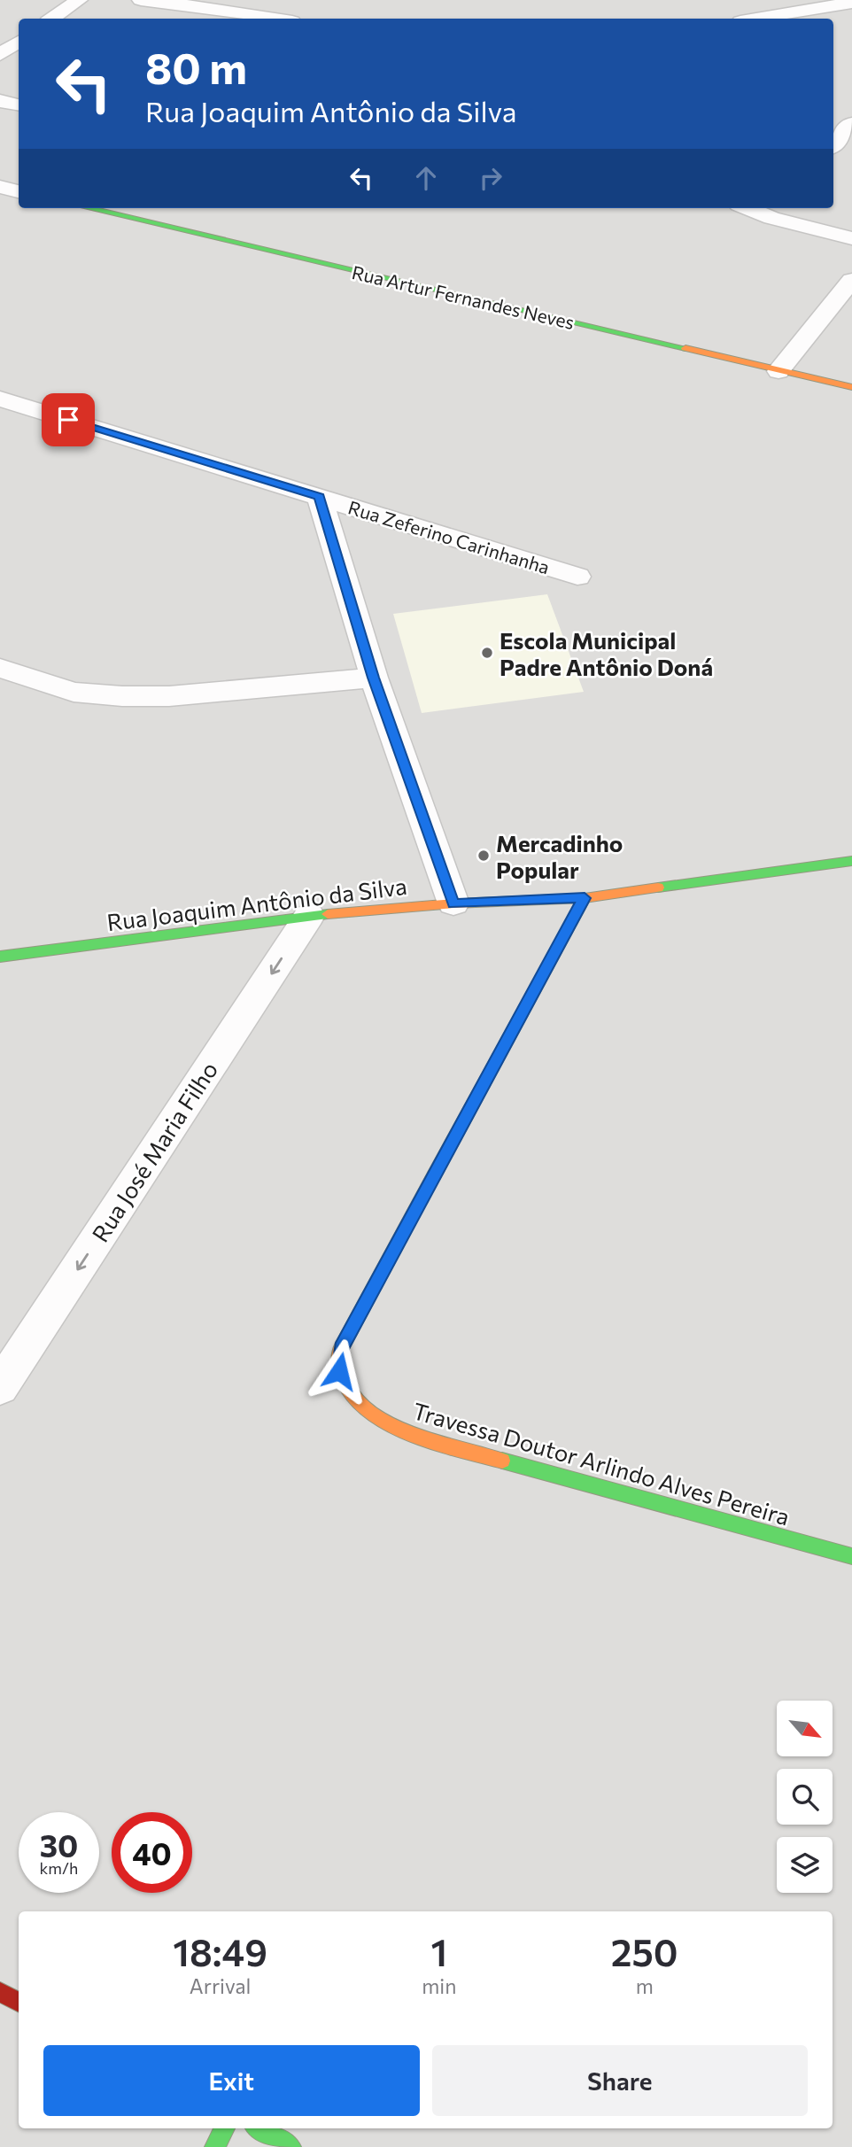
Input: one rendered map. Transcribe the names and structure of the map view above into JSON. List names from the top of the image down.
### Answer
{
  "streets": {
    "street": [
      "Rua Artur Fernandes Neves",
      "Rua Zeferino Carinhanha",
      "Rua Joaquim Antônio da Silva",
      "Rua José Maria Filho",
      "Travessa Doutor Arlindo Alves Pereira"
    ]
  },
  "crossings": [
    ["Rua Joaquim Antônio da Silva", "Rua José Maria Filho"],
    ["Rua Joaquim Antônio da Silva", "Travessa Doutor Arlindo Alves Pereira"]
  ],
  "one_way": ["Rua José Maria Filho"],
  "places": ["Escola Municipal Padre Antônio Doná", "Mercadinho Popular"],
  "north": "bottom right",
  "page": {
    "turn": ["80 m", "Rua Joaquim Antônio da Silva"],
    "speed": "30 km/h",
    "limit": "40",
    "eta": [
      "18:49",
      "Arrival",
      "1",
      "min",
      "250",
      "m"
    ],
    "buttons": ["Exit", "Share"]
  }
}
